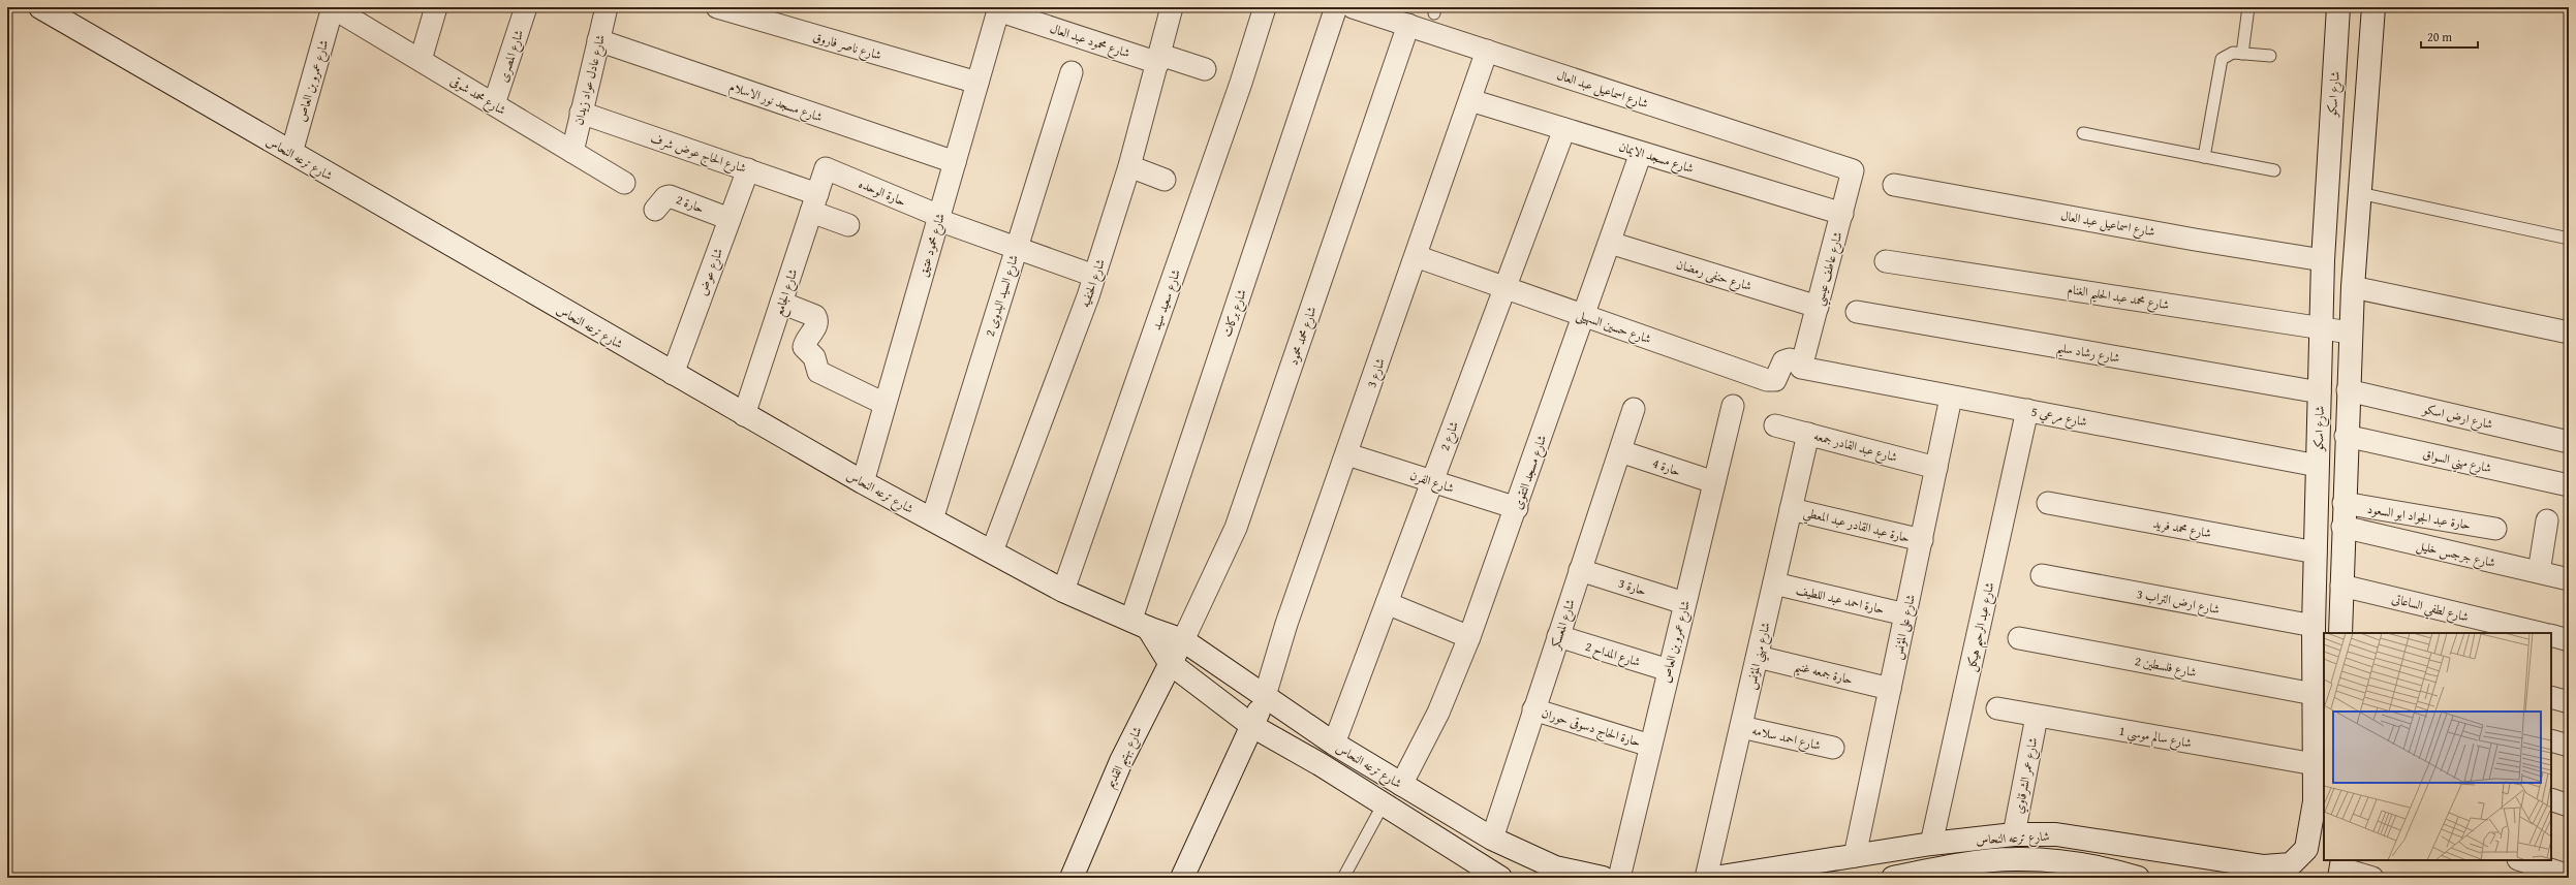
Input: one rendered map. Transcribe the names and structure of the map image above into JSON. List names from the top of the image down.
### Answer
{
  "streets": {
    "main road": ["شارع اسكو", "شارع ترعه النحاس", "شارع بهتيم القديم"],
    "street": [
      "شارع محمود عبد العال",
      "شارع ناصر فاروق",
      "شارع المصرى",
      "شارع عادل عواد زيدان",
      "شارع عمرو بن العاص",
      "شارع اسماعيل عبد العال",
      "شارع محمد شوقى",
      "شارع مسجد نور الاسلام",
      "شارع الحاج عوض شرف",
      "شارع مسجد الايمان",
      "حارة الوحده",
      "حارة 2",
      "شارع محمود عتيق",
      "شارع عاطف عيسي",
      "شارع عوض",
      "شارع حنفى رمضان",
      "شارع الحنفيه",
      "شارع الجامع",
      "شارع السيد البدوى 2",
      "شارع محمد عبد الحليم الغنام",
      "شارع سعيد سيد",
      "شارع بركات",
      "شارع حسين السهيلى",
      "شارع محمد محمود",
      "شارع رشاد سليم",
      "شارع 3",
      "شارع مرعي 5",
      "شارع ارض اسكو",
      "شارع 2",
      "شارع عبد القادر جمعه",
      "شارع مهني السواق",
      "حارة 4",
      "شارع مسجد التقوى",
      "شارع الفرن",
      "حارة عبد الجواد ابو السعود",
      "حارة عبد القادر عبد المعطي",
      "شارع محمد فريد",
      "شارع جرجس خليل",
      "حارة 3",
      "حارة احمد عبد اللطيف",
      "شارع ارض التراب 3",
      "شارع لطفي الساعاتى",
      "شارع المعسكر",
      "شارع على المؤنس",
      "شارع عبد الرحيم هيكل",
      "شارع المداح 2",
      "شارع مهني المؤنس",
      "شارع فلسطين 2",
      "حارة جمعه غنيم",
      "حارة الحاج دسوقى حوران",
      "شارع سالم موسي 1",
      "شارع احمد سلامه",
      "شارع عمر الشرقاوي"
    ]
  },
  "crossings": [
    ["شارع محمود عبد العال", "شارع محمود عتيق"],
    ["شارع محمود عبد العال", "شارع الحنفيه"],
    ["شارع ناصر فاروق", "شارع محمود عتيق"],
    ["شارع المصرى", "شارع محمد شوقى"],
    ["شارع عادل عواد زيدان", "شارع محمد شوقى"],
    ["شارع عادل عواد زيدان", "شارع مسجد نور الاسلام"],
    ["شارع عادل عواد زيدان", "شارع الحاج عوض شرف"],
    ["شارع عمرو بن العاص", "شارع محمد شوقى"],
    ["شارع عمرو بن العاص", "شارع ترعه النحاس"],
    ["شارع عمرو بن العاص", "حارة 4"],
    ["شارع عمرو بن العاص", "حارة 3"],
    ["شارع عمرو بن العاص", "شارع المداح 2"],
    ["شارع عمرو بن العاص", "حارة الحاج دسوقى حوران"],
    ["شارع اسماعيل عبد العال", "شارع اسكو"],
    ["شارع اسماعيل عبد العال", "شارع عاطف عيسي"],
    ["شارع اسماعيل عبد العال", "شارع محمد محمود"],
    ["شارع اسماعيل عبد العال", "شارع 3"],
    ["شارع اسكو", "شارع ترعه النحاس"],
    ["شارع اسكو", "شارع محمد عبد الحليم الغنام"],
    ["شارع اسكو", "شارع رشاد سليم"],
    ["شارع اسكو", "شارع مرعي 5"],
    ["شارع اسكو", "شارع محمد فريد"],
    ["شارع اسكو", "شارع ارض التراب 3"],
    ["شارع اسكو", "شارع فلسطين 2"],
    ["شارع اسكو", "شارع سالم موسي 1"],
    ["شارع مسجد نور الاسلام", "شارع محمود عتيق"],
    ["شارع الحاج عوض شرف", "شارع عوض"],
    ["شارع الحاج عوض شرف", "شارع الجامع"],
    ["شارع مسجد الايمان", "شارع عاطف عيسي"],
    ["شارع مسجد الايمان", "شارع 3"],
    ["شارع مسجد الايمان", "شارع 2"],
    ["شارع مسجد الايمان", "شارع مسجد التقوى"],
    ["شارع ترعه النحاس", "شارع محمود عتيق"],
    ["شارع ترعه النحاس", "شارع عوض"],
    ["شارع ترعه النحاس", "شارع الحنفيه"],
    ["شارع ترعه النحاس", "شارع الجامع"],
    ["شارع ترعه النحاس", "شارع السيد البدوى 2"],
    ["شارع ترعه النحاس", "شارع سعيد سيد"],
    ["شارع ترعه النحاس", "شارع بركات"],
    ["شارع ترعه النحاس", "شارع محمد محمود"],
    ["شارع ترعه النحاس", "شارع 3"],
    ["شارع ترعه النحاس", "شارع 2"],
    ["شارع ترعه النحاس", "شارع مسجد التقوى"],
    ["شارع ترعه النحاس", "شارع المعسكر"],
    ["شارع ترعه النحاس", "شارع على المؤنس"],
    ["شارع ترعه النحاس", "شارع عبد الرحيم هيكل"],
    ["شارع ترعه النحاس", "شارع بهتيم القديم"],
    ["شارع ترعه النحاس", "شارع عمر الشرقاوي"],
    ["حارة الوحده", "شارع محمود عتيق"],
    ["حارة الوحده", "شارع الحنفيه"],
    ["حارة الوحده", "شارع الجامع"],
    ["حارة الوحده", "شارع السيد البدوى 2"],
    ["حارة 2", "شارع عوض"],
    ["شارع عاطف عيسي", "شارع حنفى رمضان"],
    ["شارع عاطف عيسي", "شارع حسين السهيلى"],
    ["شارع عاطف عيسي", "شارع مرعي 5"],
    ["شارع حنفى رمضان", "شارع مسجد التقوى"],
    ["شارع حسين السهيلى", "شارع 3"],
    ["شارع حسين السهيلى", "شارع مرعي 5"],
    ["شارع حسين السهيلى", "شارع 2"],
    ["شارع حسين السهيلى", "شارع مسجد التقوى"],
    ["شارع محمد محمود", "شارع بهتيم القديم"],
    ["شارع 3", "شارع الفرن"],
    ["شارع مرعي 5", "شارع على المؤنس"],
    ["شارع مرعي 5", "شارع عبد الرحيم هيكل"],
    ["شارع 2", "شارع الفرن"],
    ["شارع عبد القادر جمعه", "شارع على المؤنس"],
    ["شارع عبد القادر جمعه", "شارع مهني المؤنس"],
    ["حارة 4", "شارع المعسكر"],
    ["شارع مسجد التقوى", "شارع الفرن"],
    ["حارة عبد القادر عبد المعطي", "شارع على المؤنس"],
    ["حارة عبد القادر عبد المعطي", "شارع مهني المؤنس"],
    ["حارة 3", "شارع المعسكر"],
    ["حارة احمد عبد اللطيف", "شارع على المؤنس"],
    ["حارة احمد عبد اللطيف", "شارع مهني المؤنس"],
    ["شارع المعسكر", "شارع المداح 2"],
    ["شارع المعسكر", "حارة الحاج دسوقى حوران"],
    ["شارع على المؤنس", "حارة جمعه غنيم"],
    ["شارع مهني المؤنس", "حارة جمعه غنيم"],
    ["شارع مهني المؤنس", "شارع احمد سلامه"],
    ["شارع سالم موسي 1", "شارع عمر الشرقاوي"]
  ],
  "scale_bar": "20 m"
}
